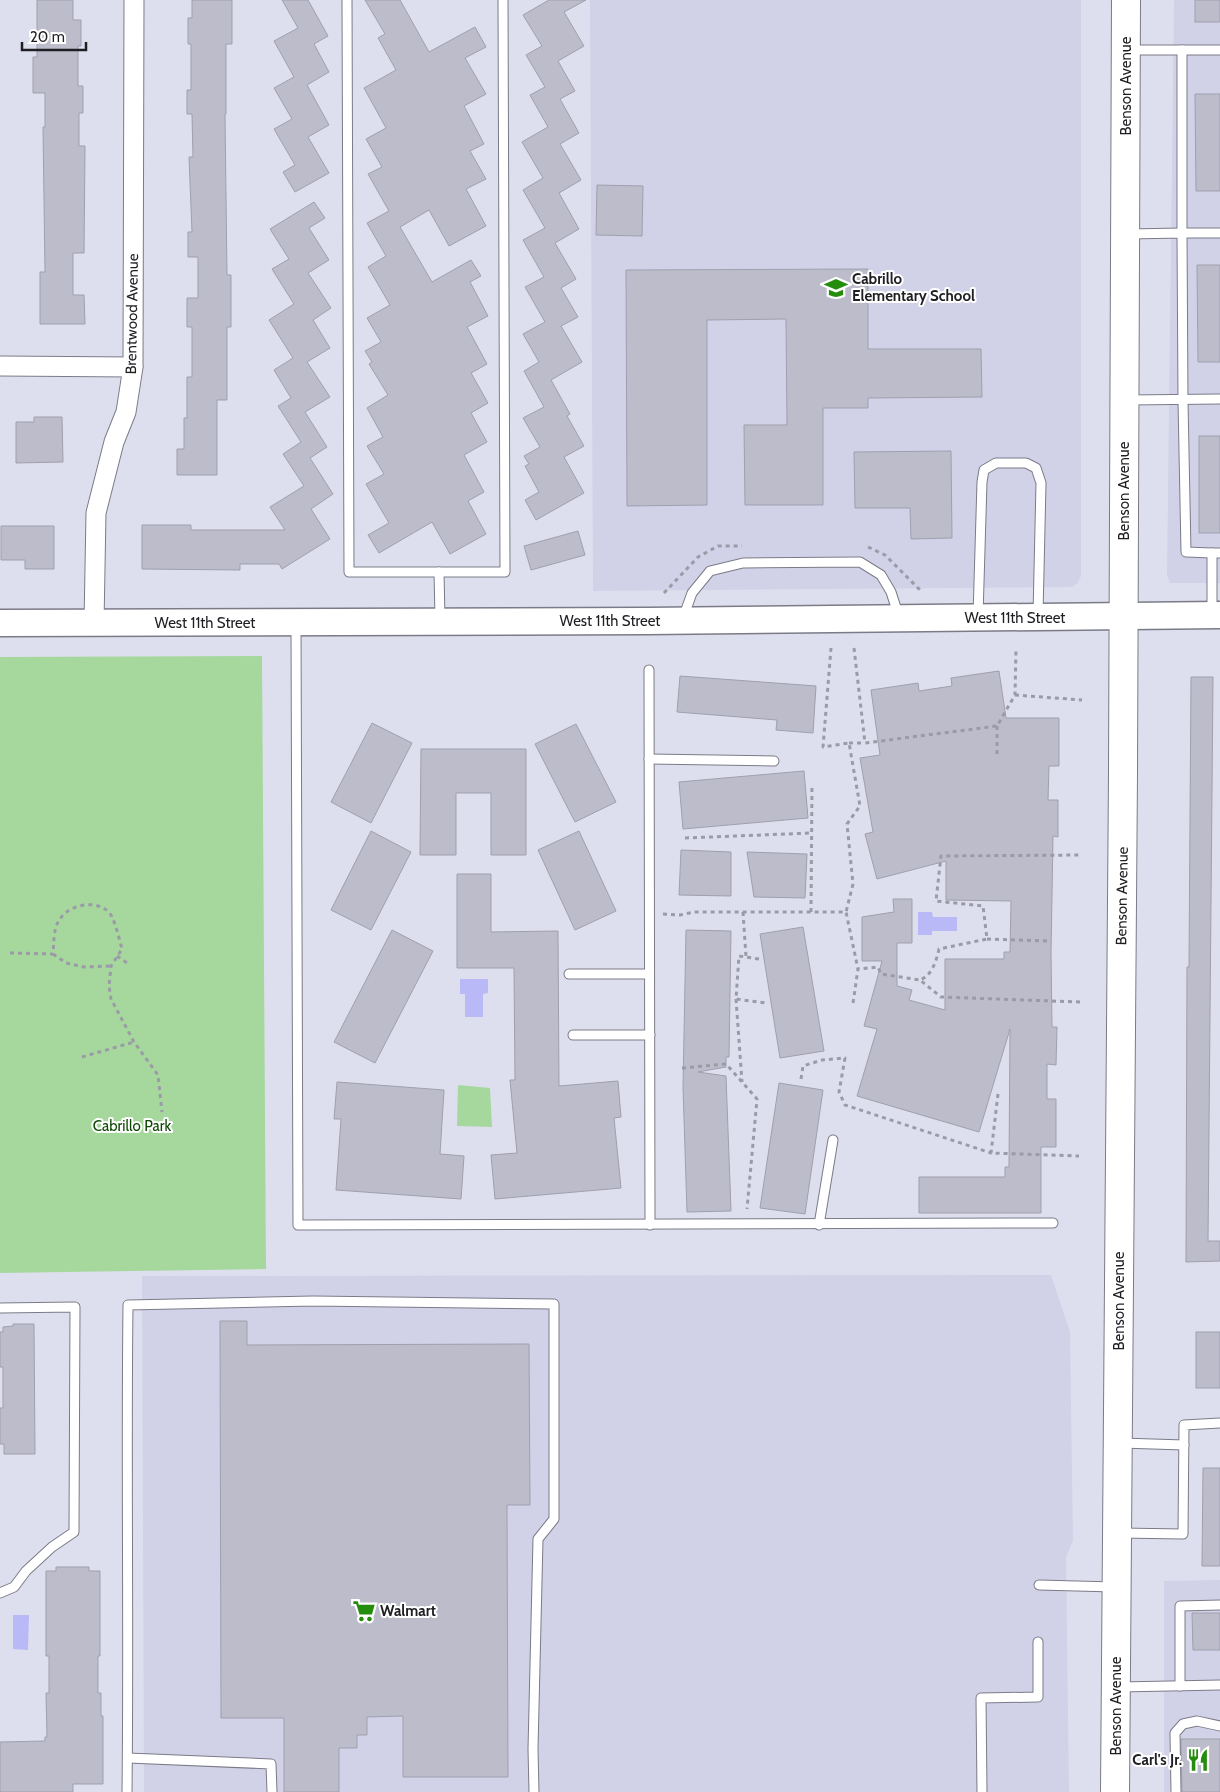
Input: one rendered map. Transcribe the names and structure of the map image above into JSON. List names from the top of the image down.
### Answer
{
  "streets": {
    "main road": ["Benson Avenue"],
    "street": ["Brentwood Avenue", "West 11th Street"]
  },
  "crossings": [
    ["Benson Avenue", "West 11th Street"],
    ["Brentwood Avenue", "West 11th Street"]
  ],
  "parks": ["Cabrillo Park"],
  "places": {
    "school or university": ["Cabrillo Elementary School"],
    "supermarket": ["Walmart"],
    "restaurant": ["Carl's Jr."]
  },
  "scale_bar": "20 m"
}
